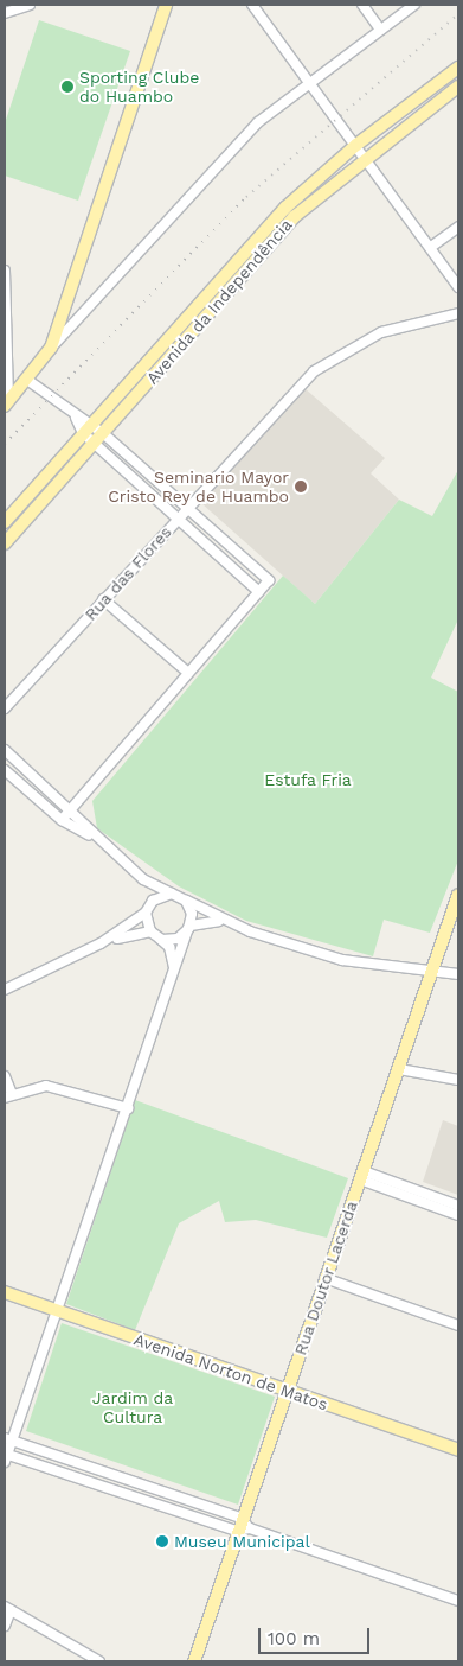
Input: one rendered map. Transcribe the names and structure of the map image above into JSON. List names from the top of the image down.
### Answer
{
  "streets": {
    "main road": ["Avenida da Independência", "Rua Doutor Lacerda", "Avenida Norton de Matos"],
    "street": ["Rua das Flores"]
  },
  "crossings": [
    ["Rua Doutor Lacerda", "Avenida Norton de Matos"]
  ],
  "parks": ["Estufa Fria", "Jardim da Cultura"],
  "places": ["Sporting Clube do Huambo", "Seminario Mayor Cristo Rey de Huambo", "Museu Municipal"],
  "scale_bar": "100 m"
}
